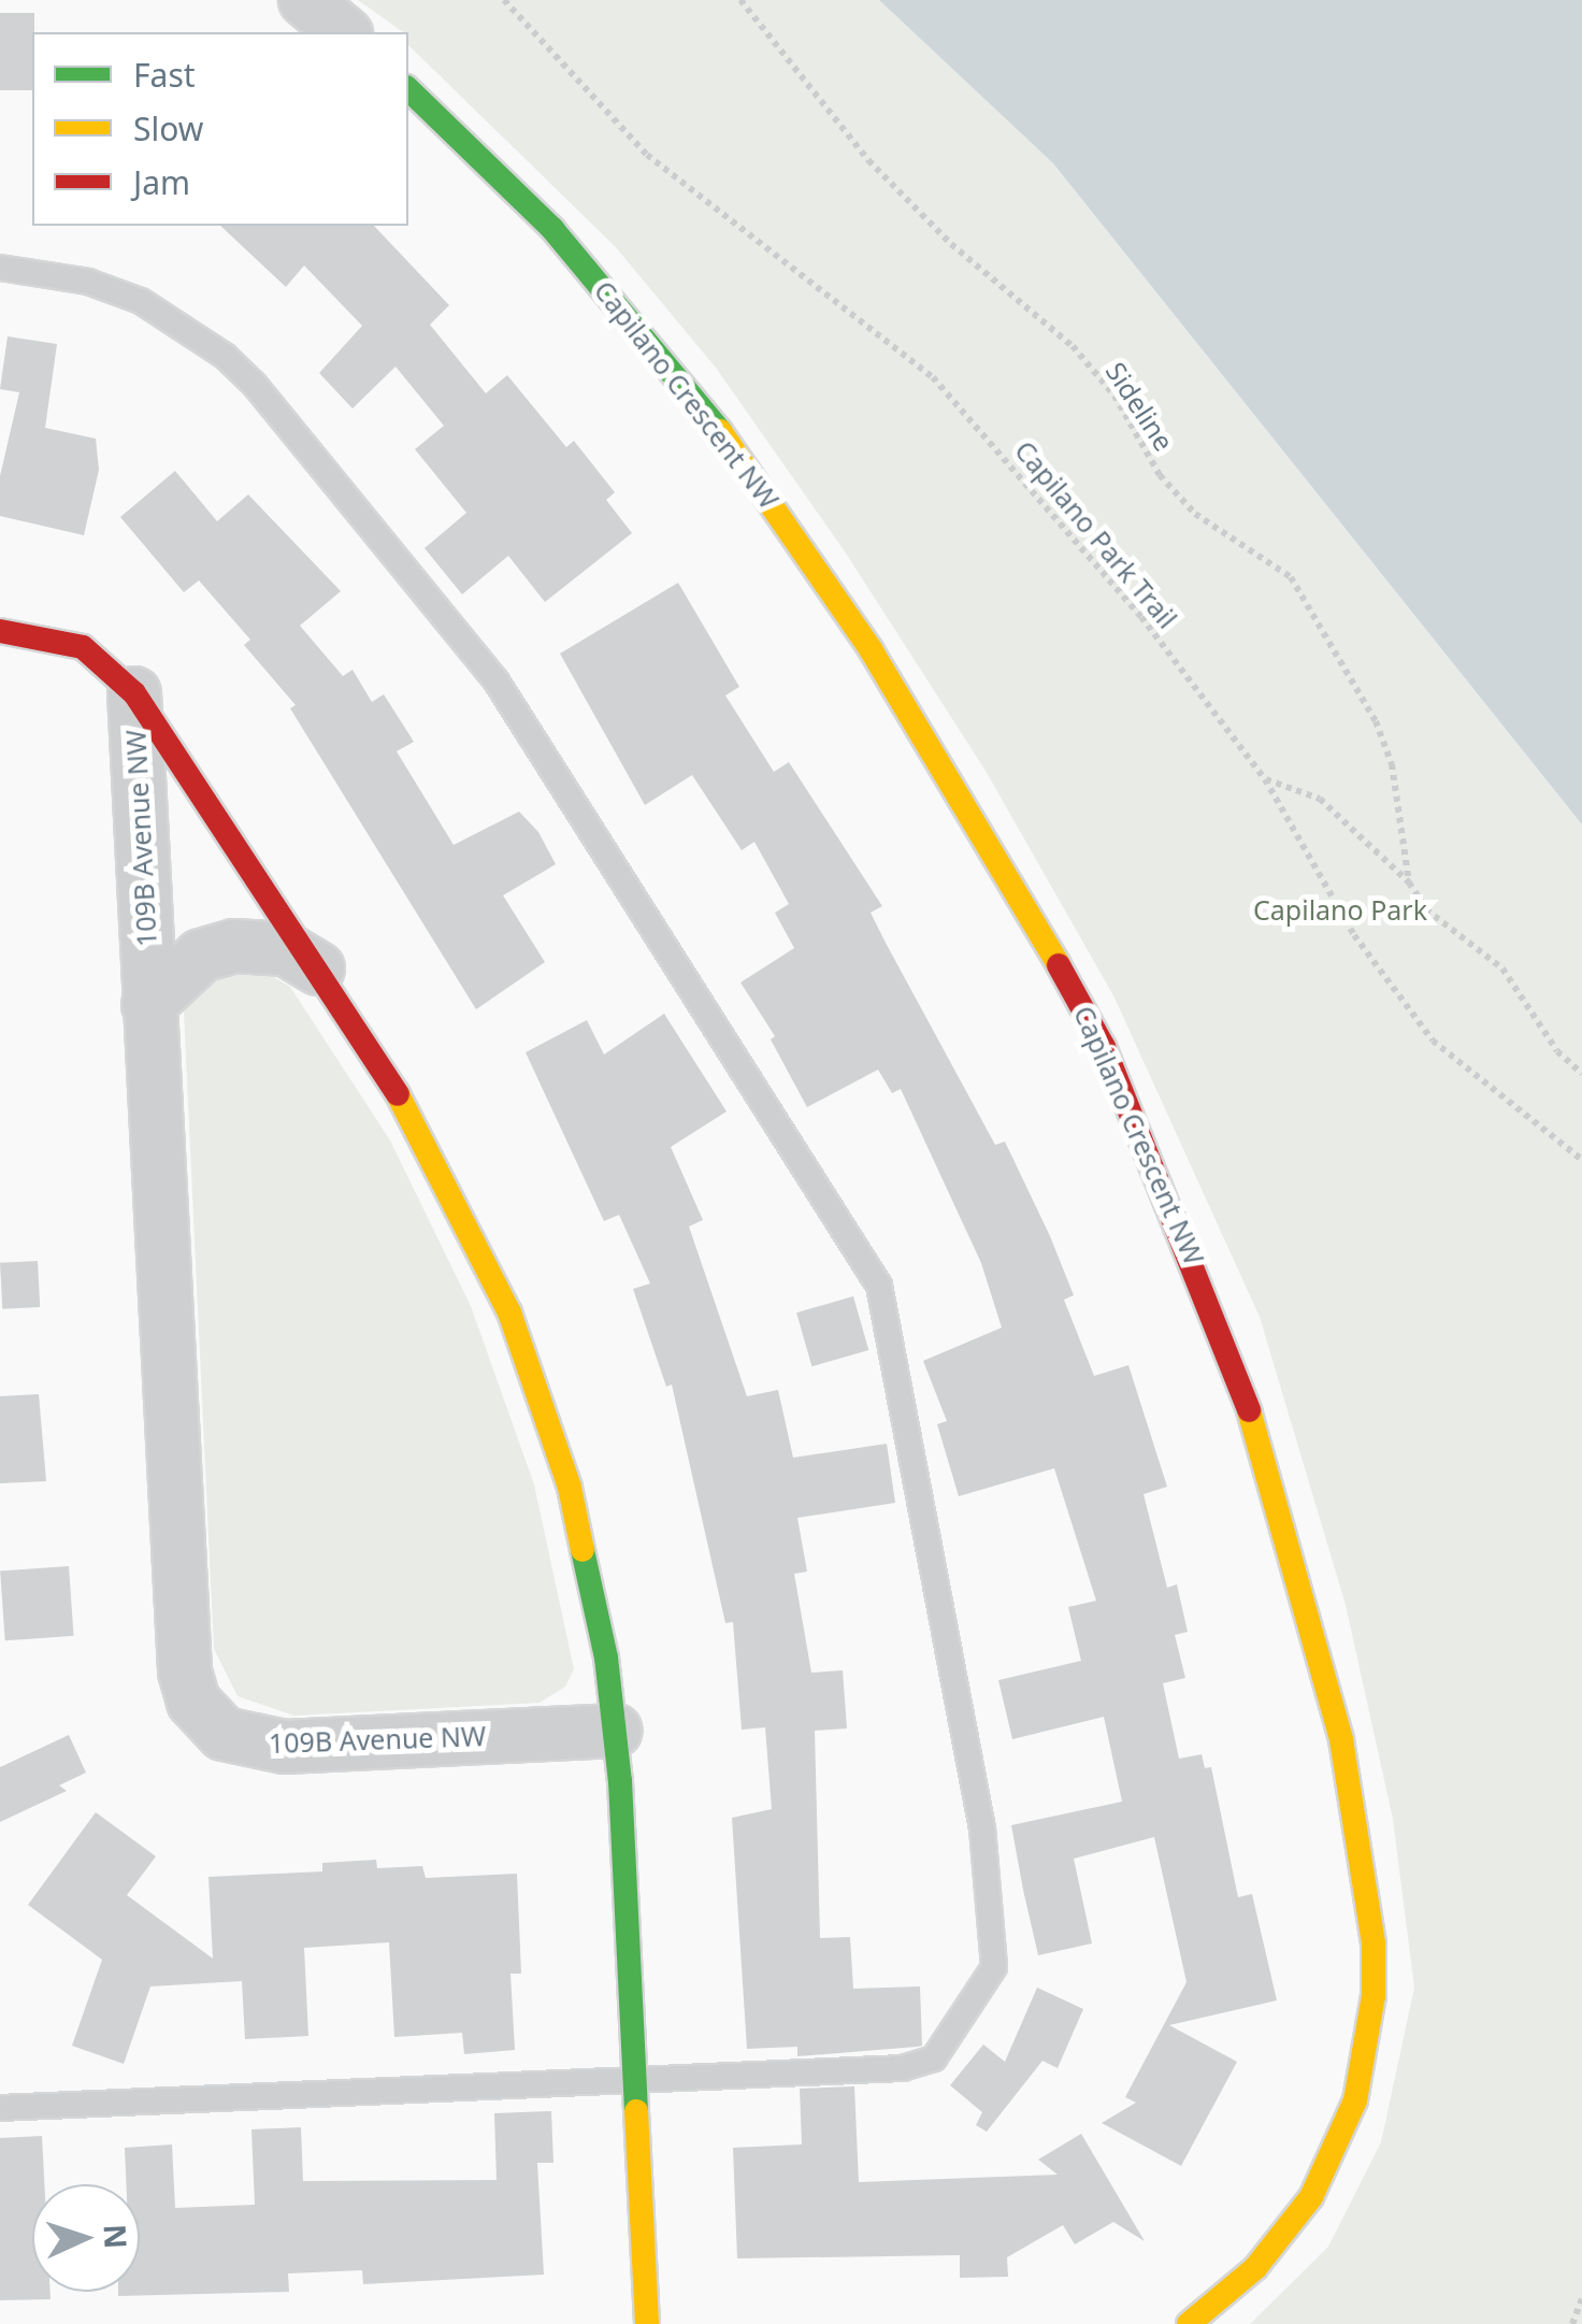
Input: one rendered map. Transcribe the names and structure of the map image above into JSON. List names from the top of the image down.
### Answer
{
  "streets": {
    "street": ["Capilano Crescent NW", "109B Avenue NW"],
    "path": ["Sideline", "Capilano Park Trail"]
  },
  "parks": ["Capilano Park"],
  "legend": ["Fast", "Slow", "Jam"],
  "north": "right"
}
